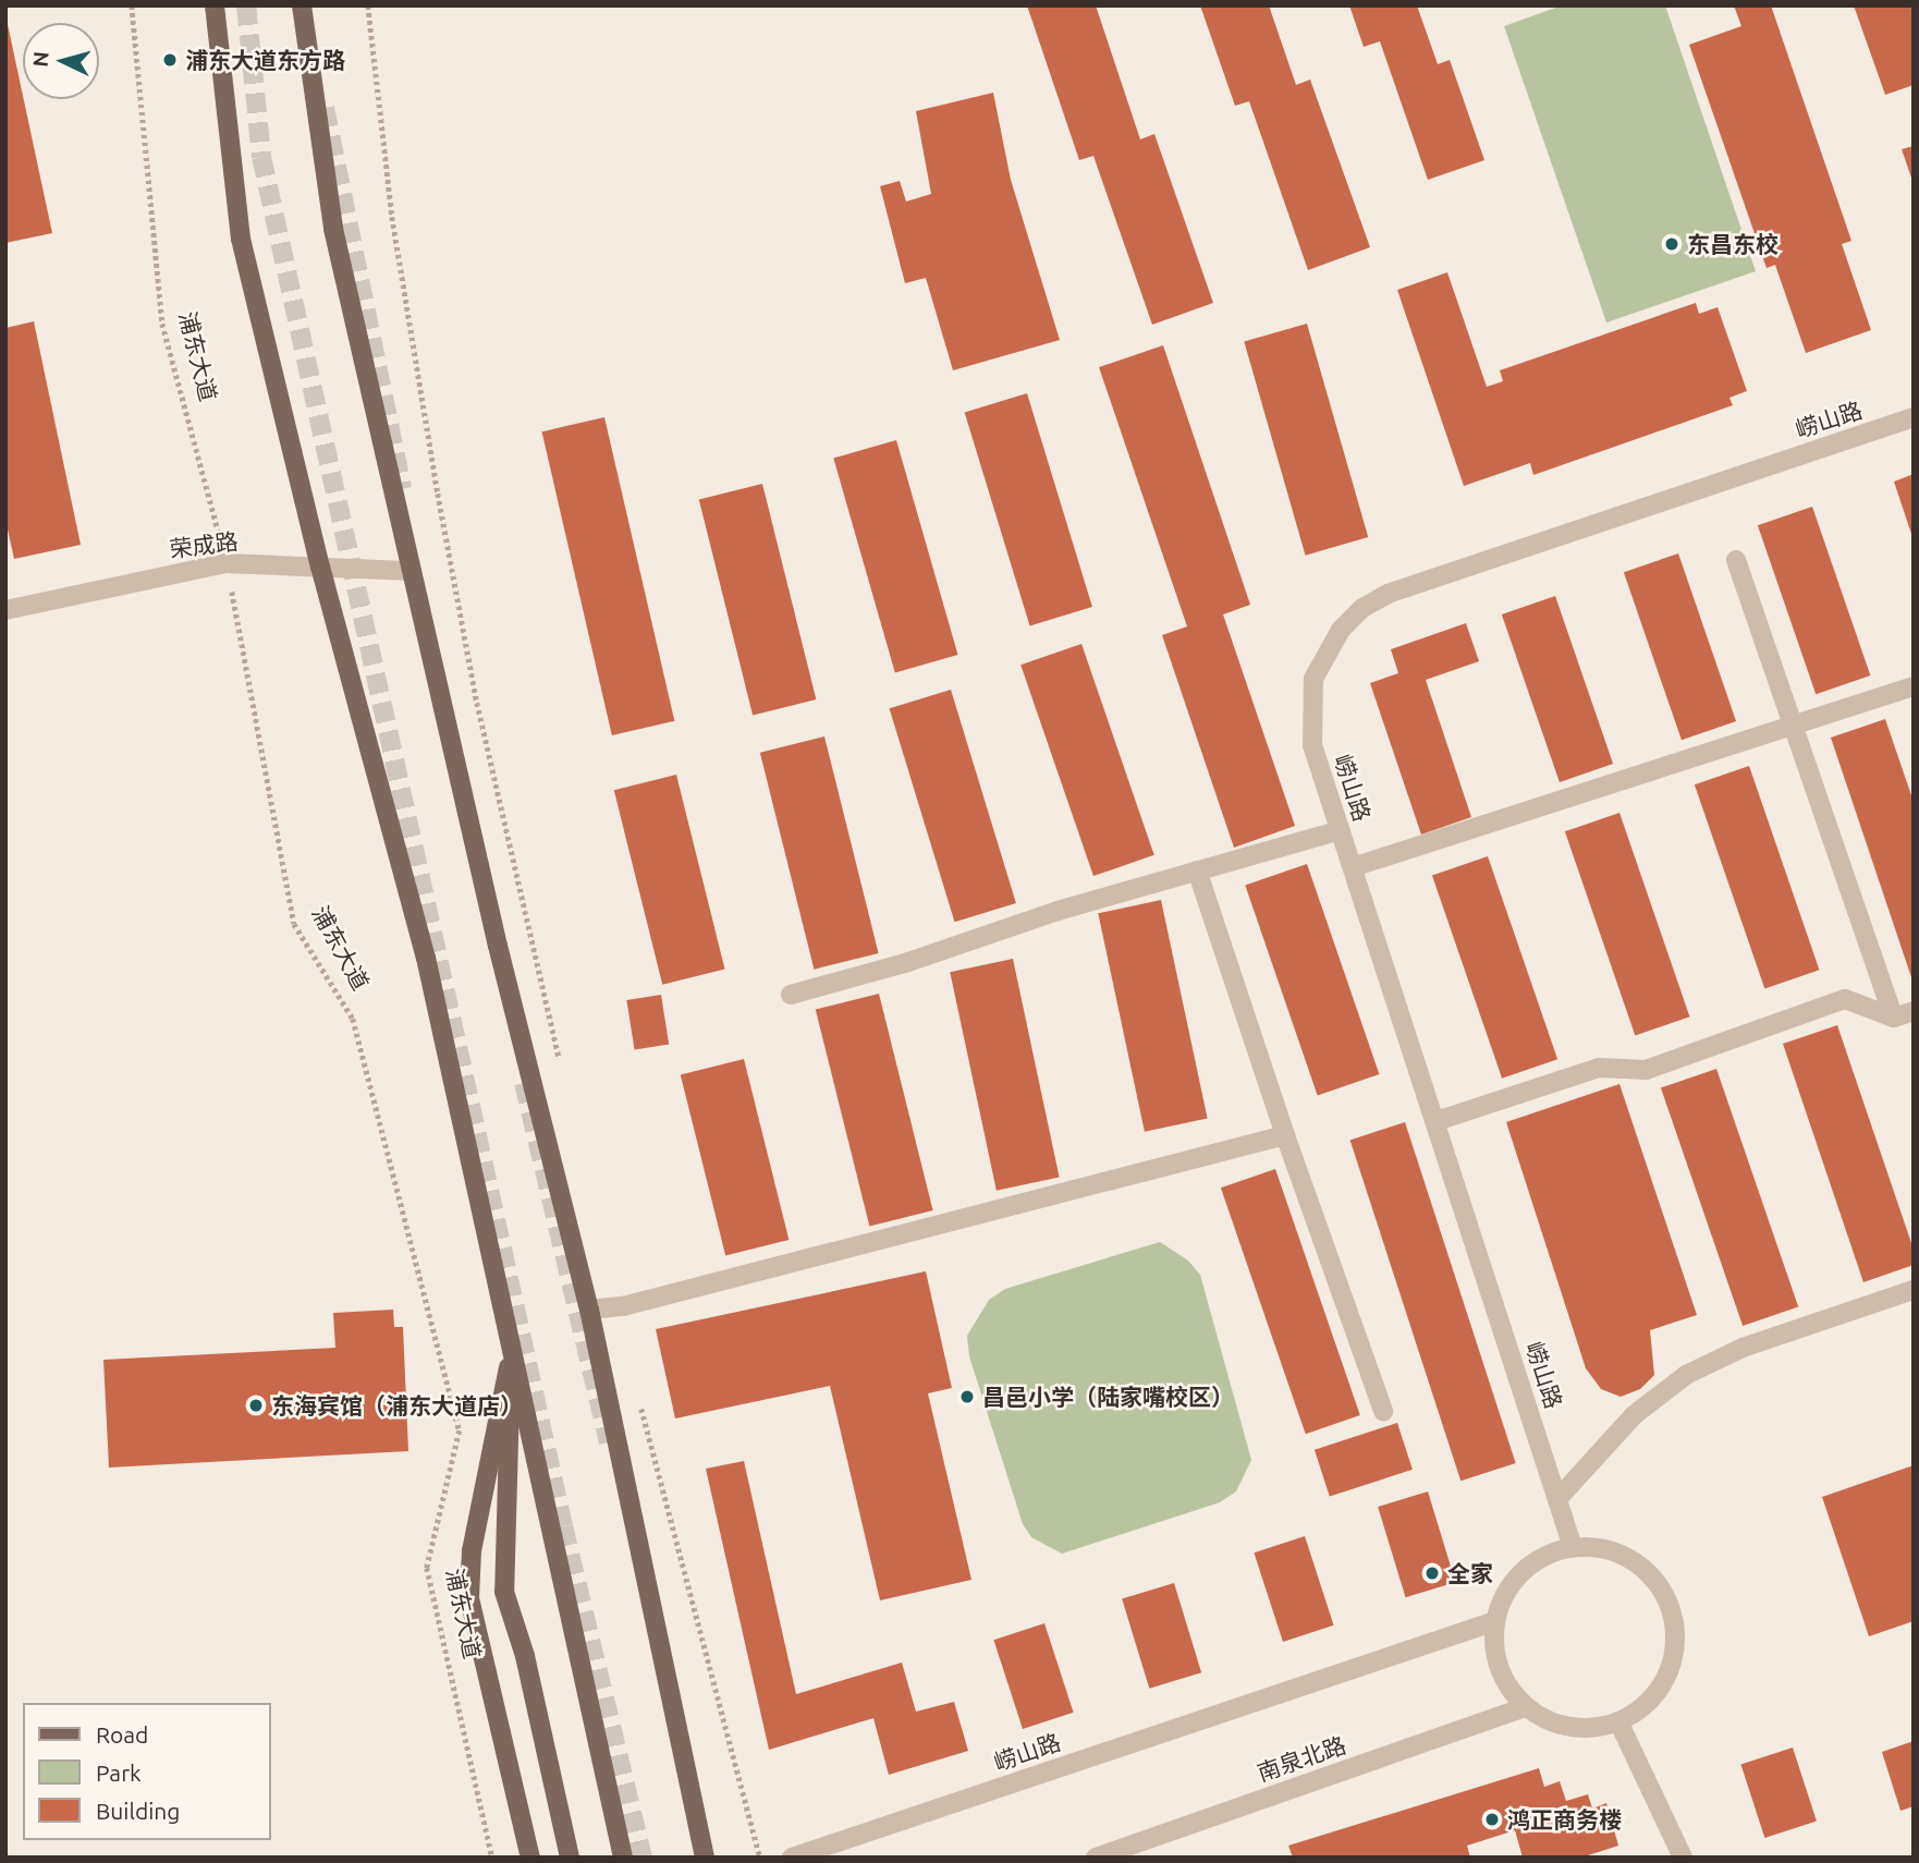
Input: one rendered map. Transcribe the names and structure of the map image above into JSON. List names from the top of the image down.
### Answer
{
  "streets": {
    "street": ["崂山路", "荣成路", "南泉北路"],
    "path": ["浦东大道"]
  },
  "crossings": [
    ["浦东大道", "荣成路"],
    ["崂山路", "南泉北路"]
  ],
  "places": [
    "浦东大道东方路",
    "东昌东校",
    "昌邑小学（陆家嘴校区）",
    "东海宾馆（浦东大道店）",
    "全家",
    "鸿正商务楼"
  ],
  "legend": ["Road", "Park", "Building"],
  "north": "left"
}
